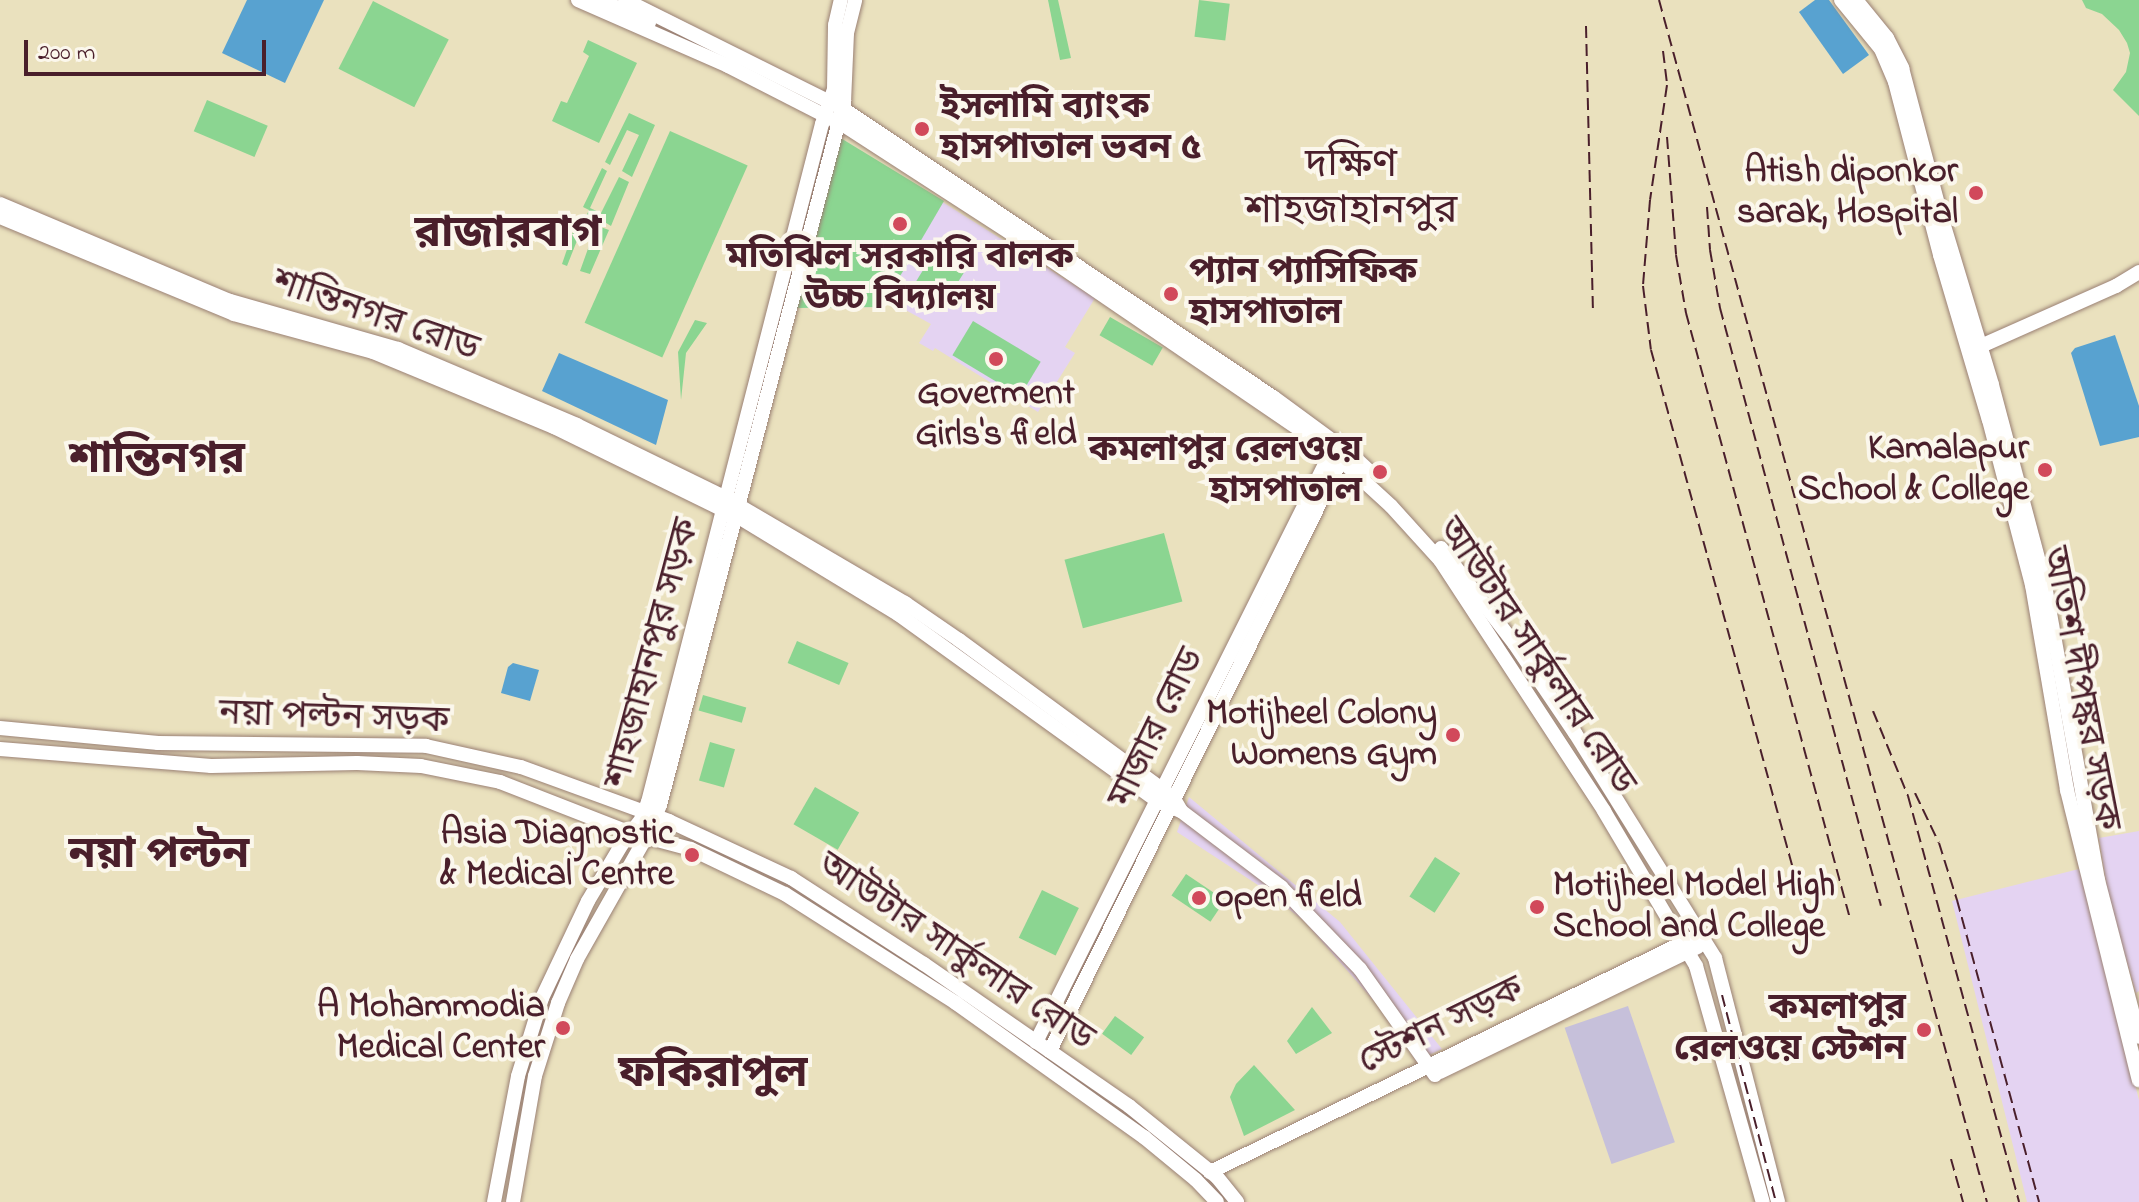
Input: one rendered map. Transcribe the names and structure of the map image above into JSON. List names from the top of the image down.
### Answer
{
  "streets": {
    "main road": [
      "শান্তিনগর রোড",
      "শাহজাহানপুর সড়ক",
      "আউটার সার্কুলার রোড",
      "অতিশ দীপঙ্কর সড়ক",
      "নয়া পল্টন সড়ক",
      "মাজার রোড",
      "স্টেশন সড়ক"
    ]
  },
  "crossings": [
    ["শান্তিনগর রোড", "শাহজাহানপুর সড়ক"],
    ["শান্তিনগর রোড", "মাজার রোড"],
    ["শান্তিনগর রোড", "স্টেশন সড়ক"],
    ["শাহজাহানপুর সড়ক", "আউটার সার্কুলার রোড"],
    ["শাহজাহানপুর সড়ক", "নয়া পল্টন সড়ক"],
    ["আউটার সার্কুলার রোড", "নয়া পল্টন সড়ক"],
    ["আউটার সার্কুলার রোড", "মাজার রোড"],
    ["আউটার সার্কুলার রোড", "স্টেশন সড়ক"]
  ],
  "districts": [
    "দক্ষিণ শাহজাহানপুর",
    "রাজারবাগ",
    "শান্তিনগর",
    "নয়া পল্টন",
    "ফকিরাপুল"
  ],
  "places": [
    "ইসলামি ব্যাংক হাসপাতাল ভবন ৫",
    "Atish diponkor sarak, Hospital",
    "মতিঝিল সরকারি বালক উচ্চ বিদ্যালয়",
    "প্যান প্যাসিফিক হাসপাতাল",
    "Goverment Girls's field",
    "Kamalapur School & College",
    "কমলাপুর রেলওয়ে হাসপাতাল",
    "Motijheel Colony Womens Gym",
    "Asia Diagnostic & Medical Centre",
    "open field",
    "Motijheel Model High School and College",
    "A Mohammodia Medical Center",
    "কমলাপুর রেলওয়ে স্টেশন"
  ],
  "scale_bar": "200 m"
}
